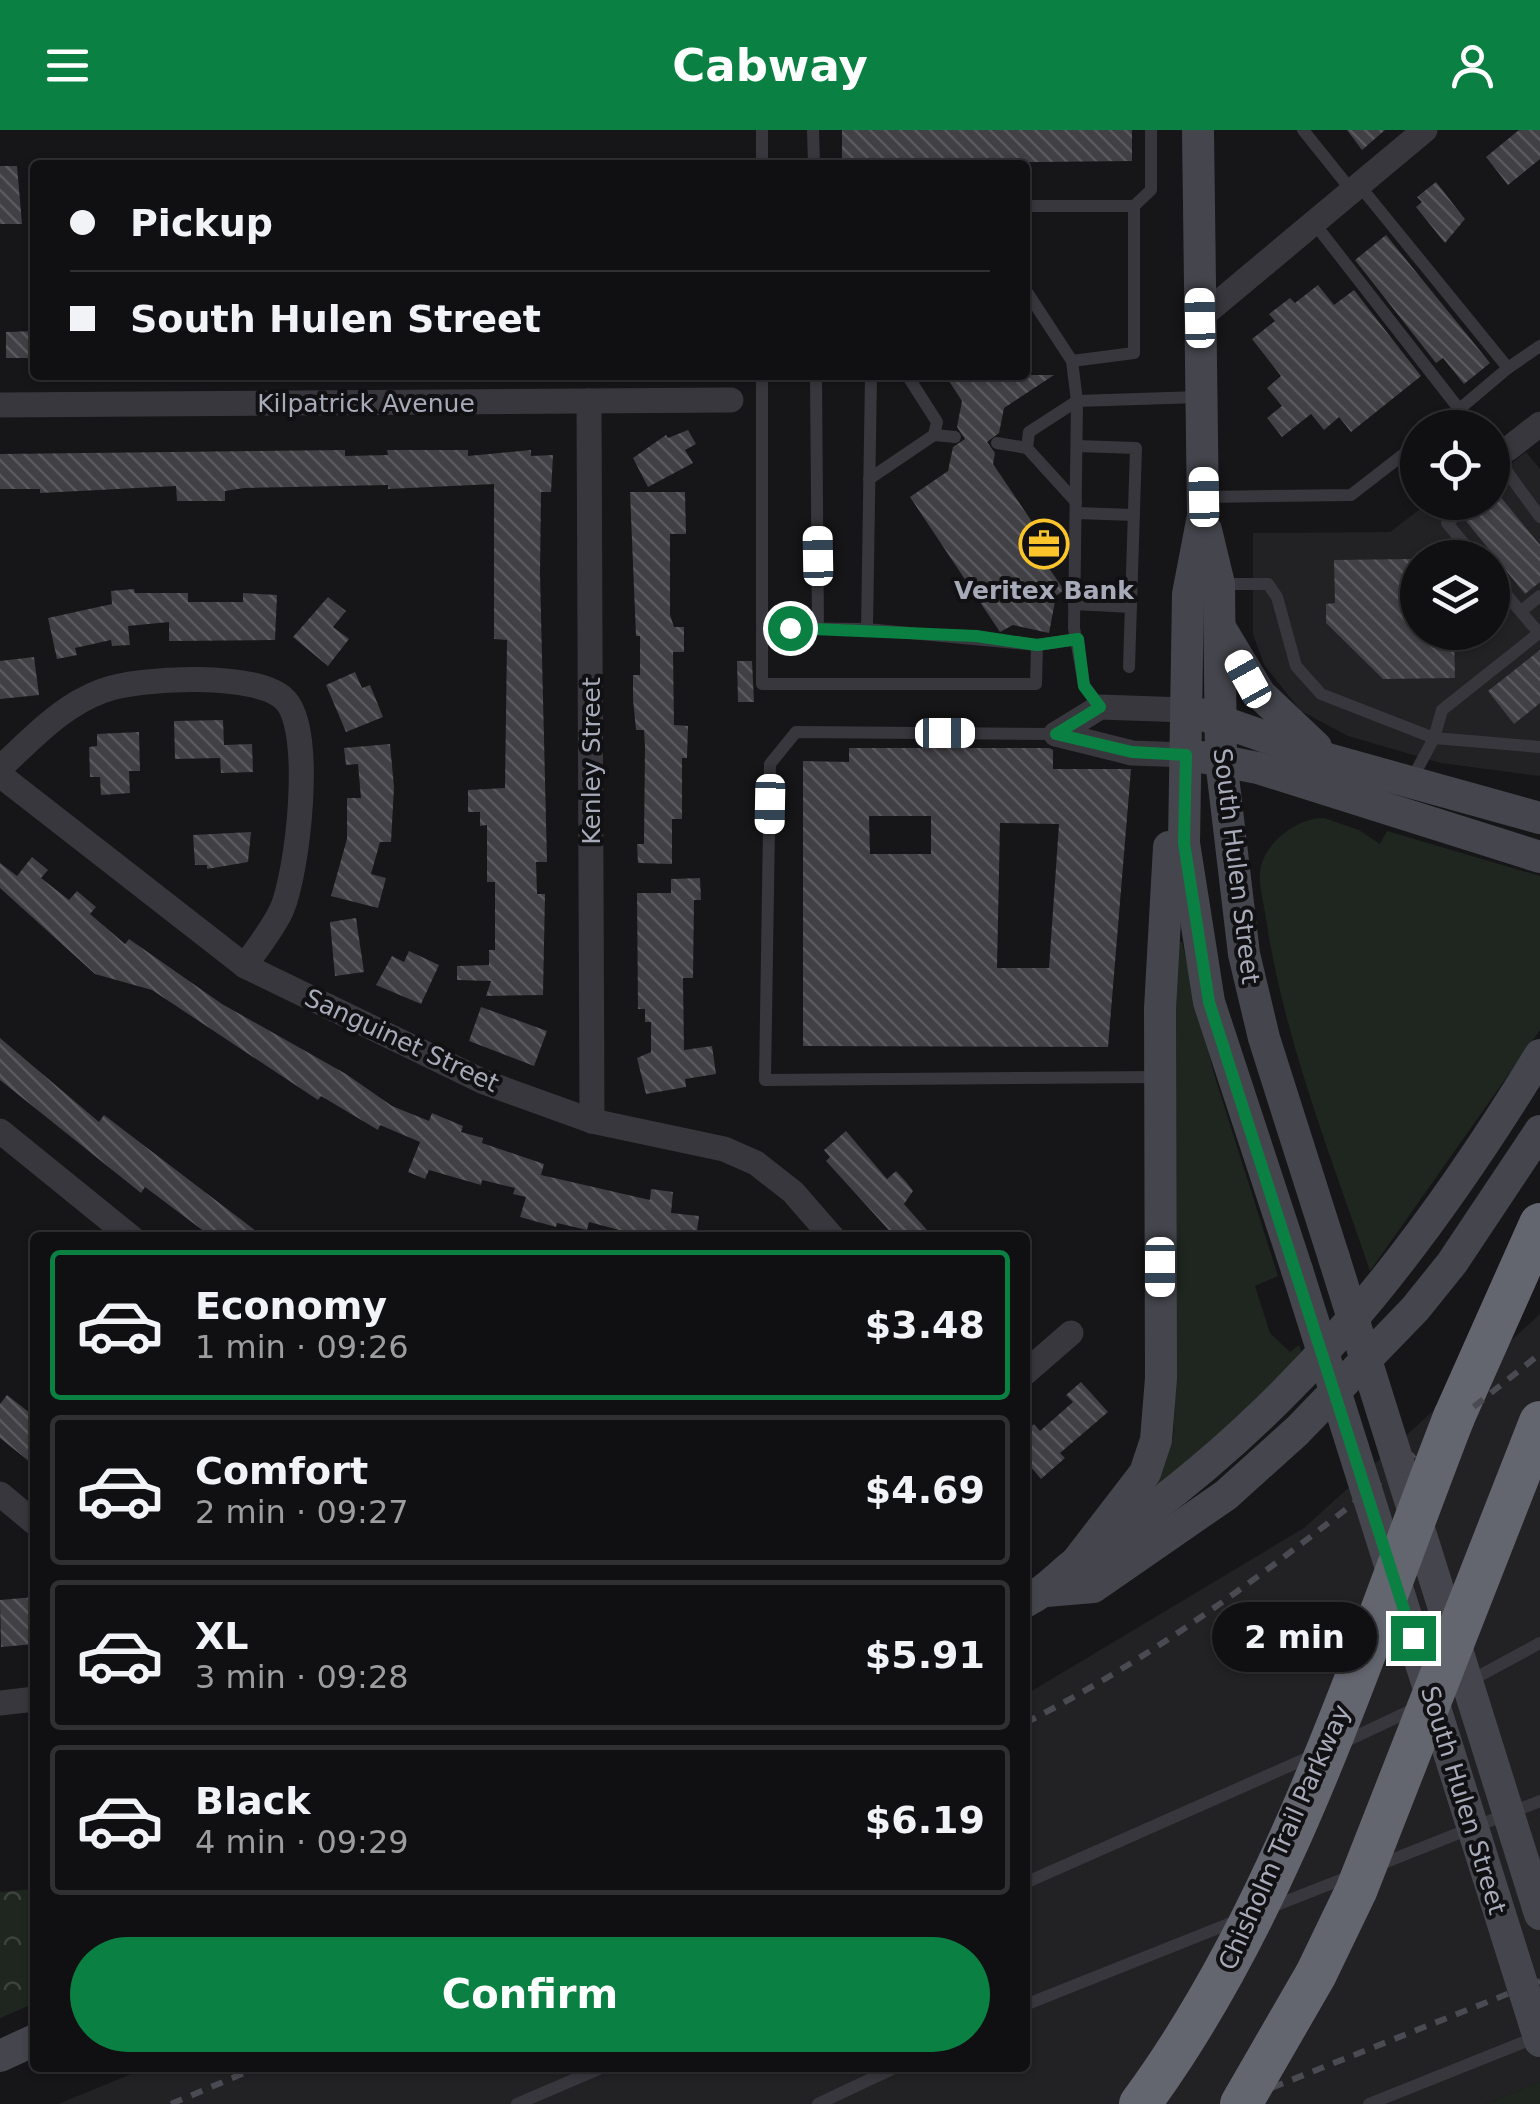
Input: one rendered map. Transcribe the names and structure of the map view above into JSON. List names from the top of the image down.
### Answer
{
  "streets": {
    "highway": ["Chisholm Trail Parkway"],
    "main road": ["South Hulen Street"],
    "street": ["Kilpatrick Avenue", "Kenley Street", "Sanguinet Street"]
  },
  "crossings": [
    ["Kilpatrick Avenue", "Kenley Street"],
    ["Kenley Street", "Sanguinet Street"]
  ],
  "places": {
    "office": ["Veritex Bank"]
  },
  "page": {
    "header": "Cabway",
    "banner": ["Pickup", "South Hulen Street"],
    "list": [
      {
        "name": "Economy",
        "note": "1 min · 09:26",
        "value": "$3.48"
      },
      {
        "name": "Comfort",
        "note": "2 min · 09:27",
        "value": "$4.69"
      },
      {
        "name": "XL",
        "note": "3 min · 09:28",
        "value": "$5.91"
      },
      {
        "name": "Black",
        "note": "4 min · 09:29",
        "value": "$6.19"
      }
    ],
    "bubble": "2 min",
    "buttons": "Confirm"
  }
}
